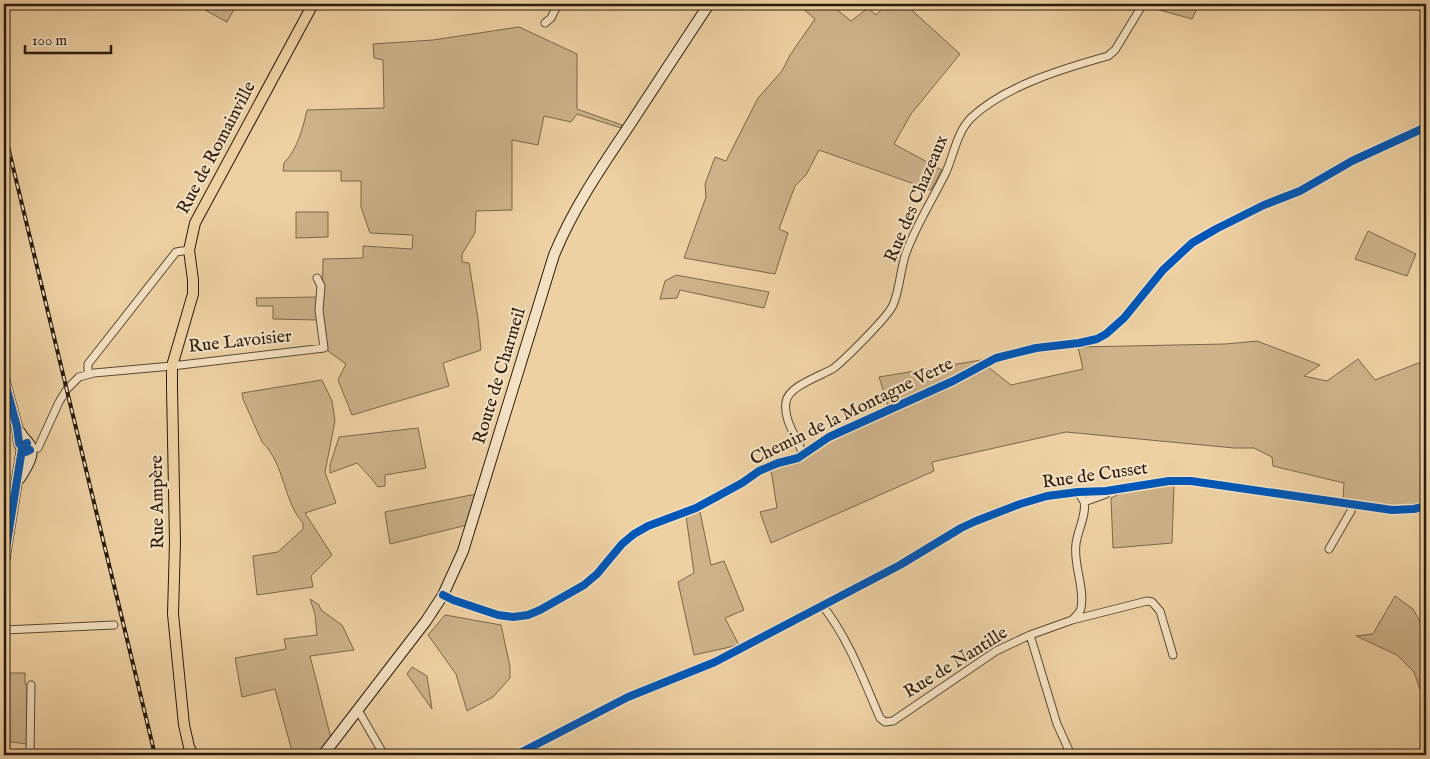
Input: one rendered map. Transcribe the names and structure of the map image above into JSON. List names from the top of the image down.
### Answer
{
  "streets": {
    "main road": ["Rue de Romainville", "Route de Charmeil", "Rue Ampère"],
    "street": [
      "Rue des Chazeaux",
      "Rue Lavoisier",
      "Chemin de la Montagne Verte",
      "Rue de Cusset",
      "Rue de Nantille"
    ]
  },
  "crossings": [
    ["Rue de Romainville", "Rue Ampère"],
    ["Rue des Chazeaux", "Chemin de la Montagne Verte"],
    ["Rue Lavoisier", "Rue Ampère"],
    ["Route de Charmeil", "Chemin de la Montagne Verte"],
    ["Rue de Cusset", "Rue de Nantille"]
  ],
  "scale_bar": "100 m"
}
